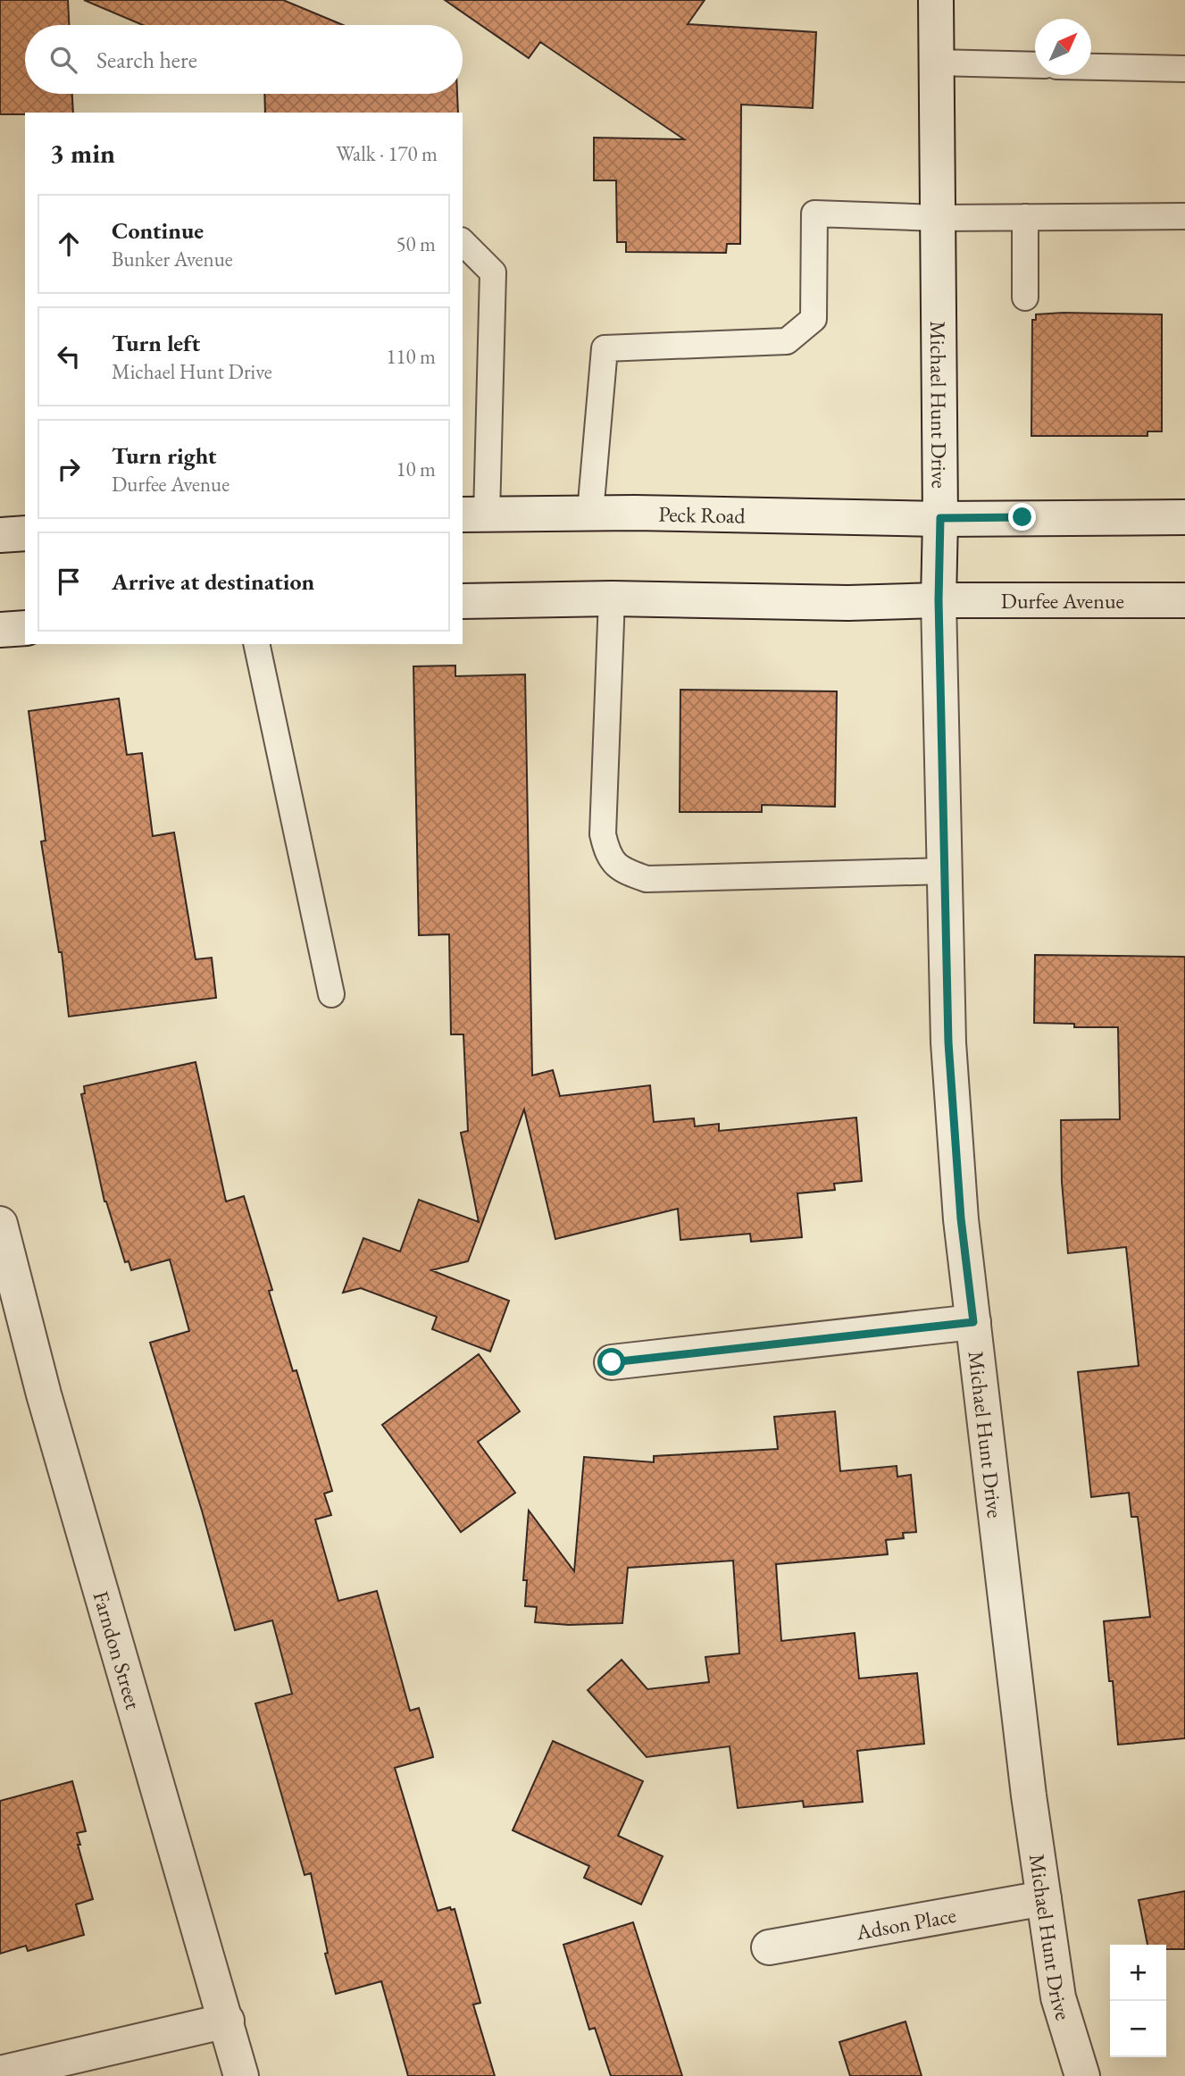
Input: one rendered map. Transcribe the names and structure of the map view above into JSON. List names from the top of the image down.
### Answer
{
  "streets": {
    "street": [
      "Michael Hunt Drive",
      "Peck Road",
      "Durfee Avenue",
      "Farndon Street",
      "Adson Place"
    ]
  },
  "crossings": [
    ["Michael Hunt Drive", "Peck Road"],
    ["Michael Hunt Drive", "Durfee Avenue"],
    ["Michael Hunt Drive", "Adson Place"]
  ],
  "north": "top right",
  "page": {
    "search": "Search here",
    "heading": ["3 min", "Walk · 170 m"],
    "list": [
      ["Continue", "Bunker Avenue", "50 m"],
      ["Turn left", "Michael Hunt Drive", "110 m"],
      ["Turn right", "Durfee Avenue", "10 m"],
      "Arrive at destination"
    ],
    "map_buttons": ["+", "−"]
  }
}
